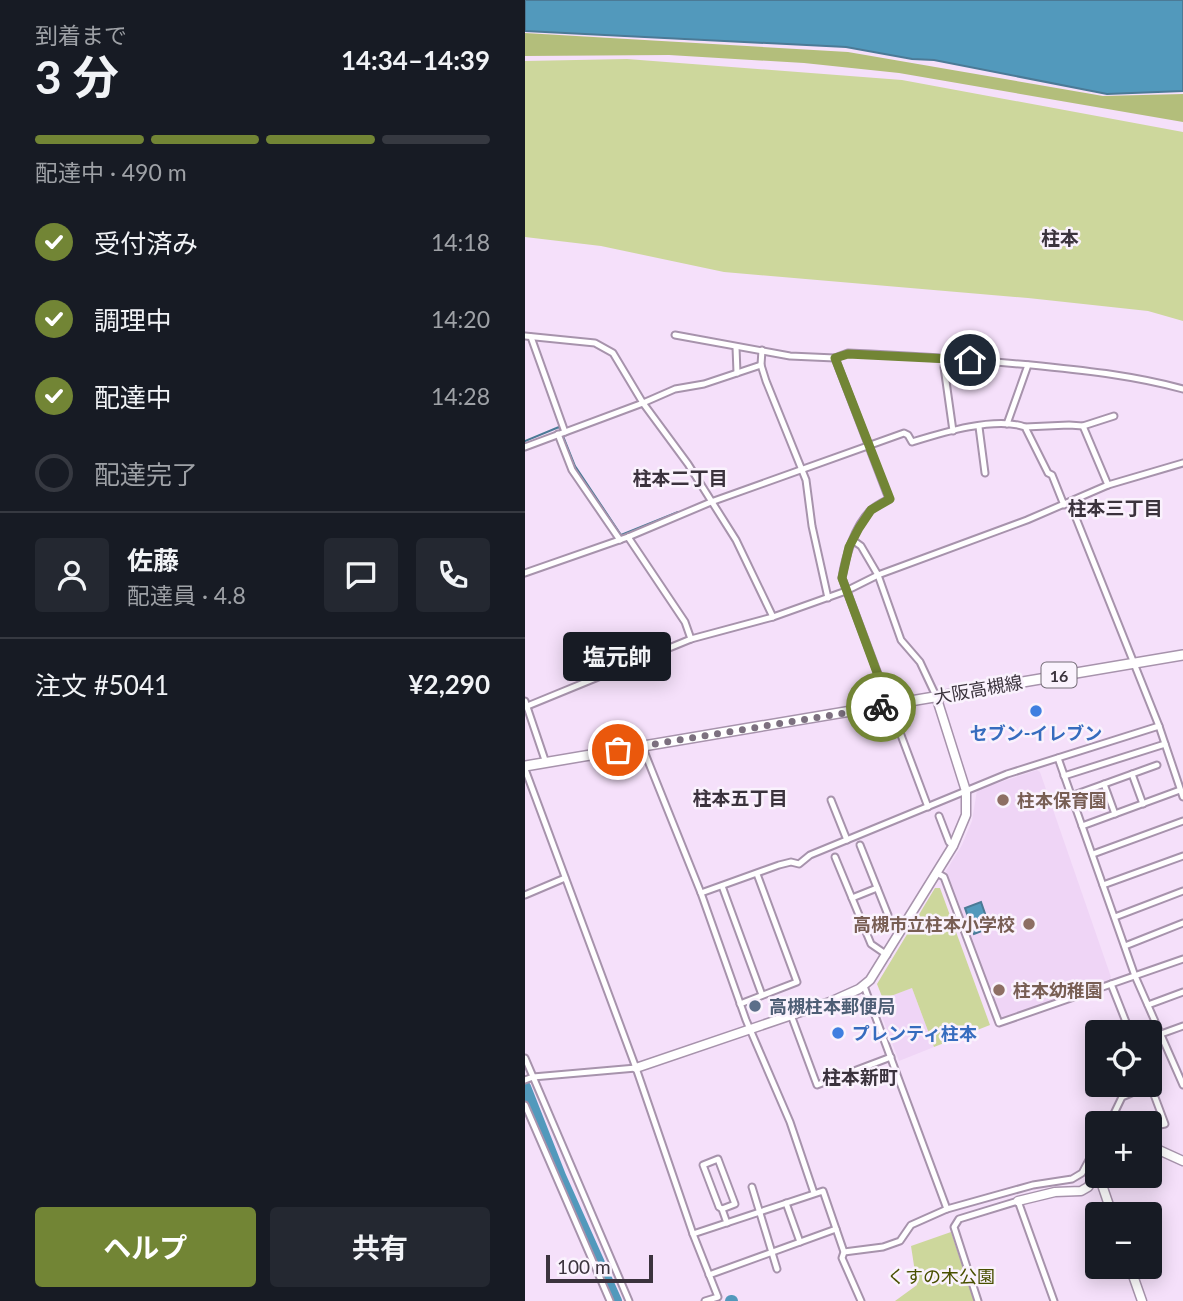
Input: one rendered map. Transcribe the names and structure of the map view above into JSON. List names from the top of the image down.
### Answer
{
  "streets": {
    "main road": ["16", "大阪高槻線"]
  },
  "districts": [
    "柱本",
    "柱本二丁目",
    "柱本三丁目",
    "柱本五丁目",
    "柱本新町"
  ],
  "parks": ["くすの木公園"],
  "places": [
    "セブン-イレブン",
    "塩元帥",
    "柱本保育園",
    "高槻市立柱本小学校",
    "柱本幼稚園",
    "高槻柱本郵便局",
    "プレンティ柱本"
  ],
  "scale_bar": "100 m",
  "page": {
    "heading": ["3 分", "到着まで", "14:34–14:39"],
    "panel": [
      "佐藤",
      "配達員 · 4.8",
      "注文 #5041",
      "¥2,290"
    ],
    "bar": "配達中 · 490 m",
    "list": [
      ["受付済み", "14:18"],
      ["調理中", "14:20"],
      ["配達中", "14:28"],
      "配達完了"
    ],
    "bubble": "塩元帥",
    "map_buttons": ["+", "−"],
    "buttons": ["ヘルプ", "共有"],
    "scale": "100 m"
  }
}
